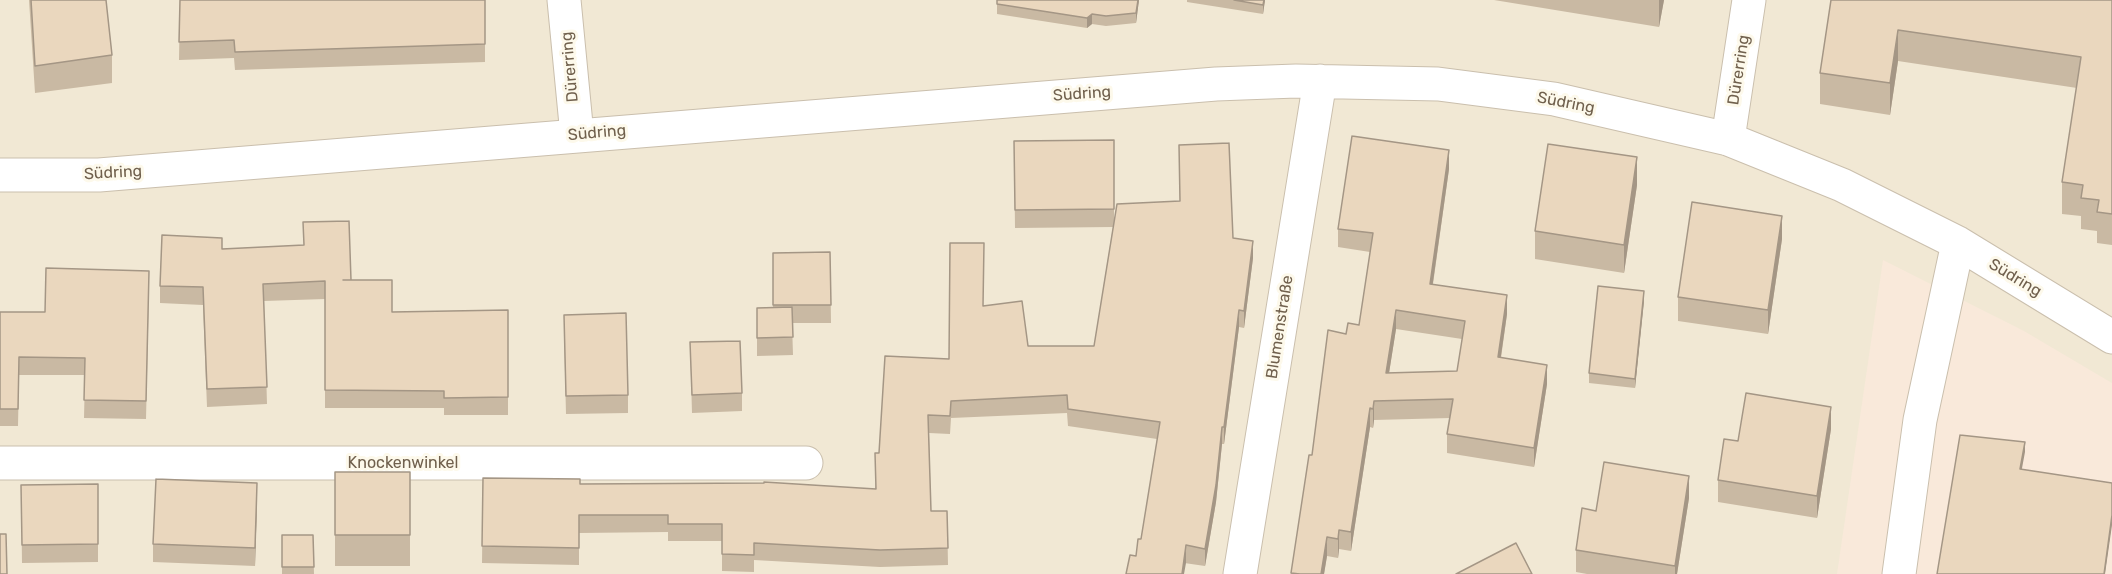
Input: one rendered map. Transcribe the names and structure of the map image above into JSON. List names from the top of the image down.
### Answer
{
  "streets": {
    "street": [
      "Dürerring",
      "Südring",
      "Blumenstraße",
      "Knockenwinkel"
    ]
  },
  "crossings": [
    ["Dürerring", "Südring"],
    ["Südring", "Blumenstraße"]
  ]
}
